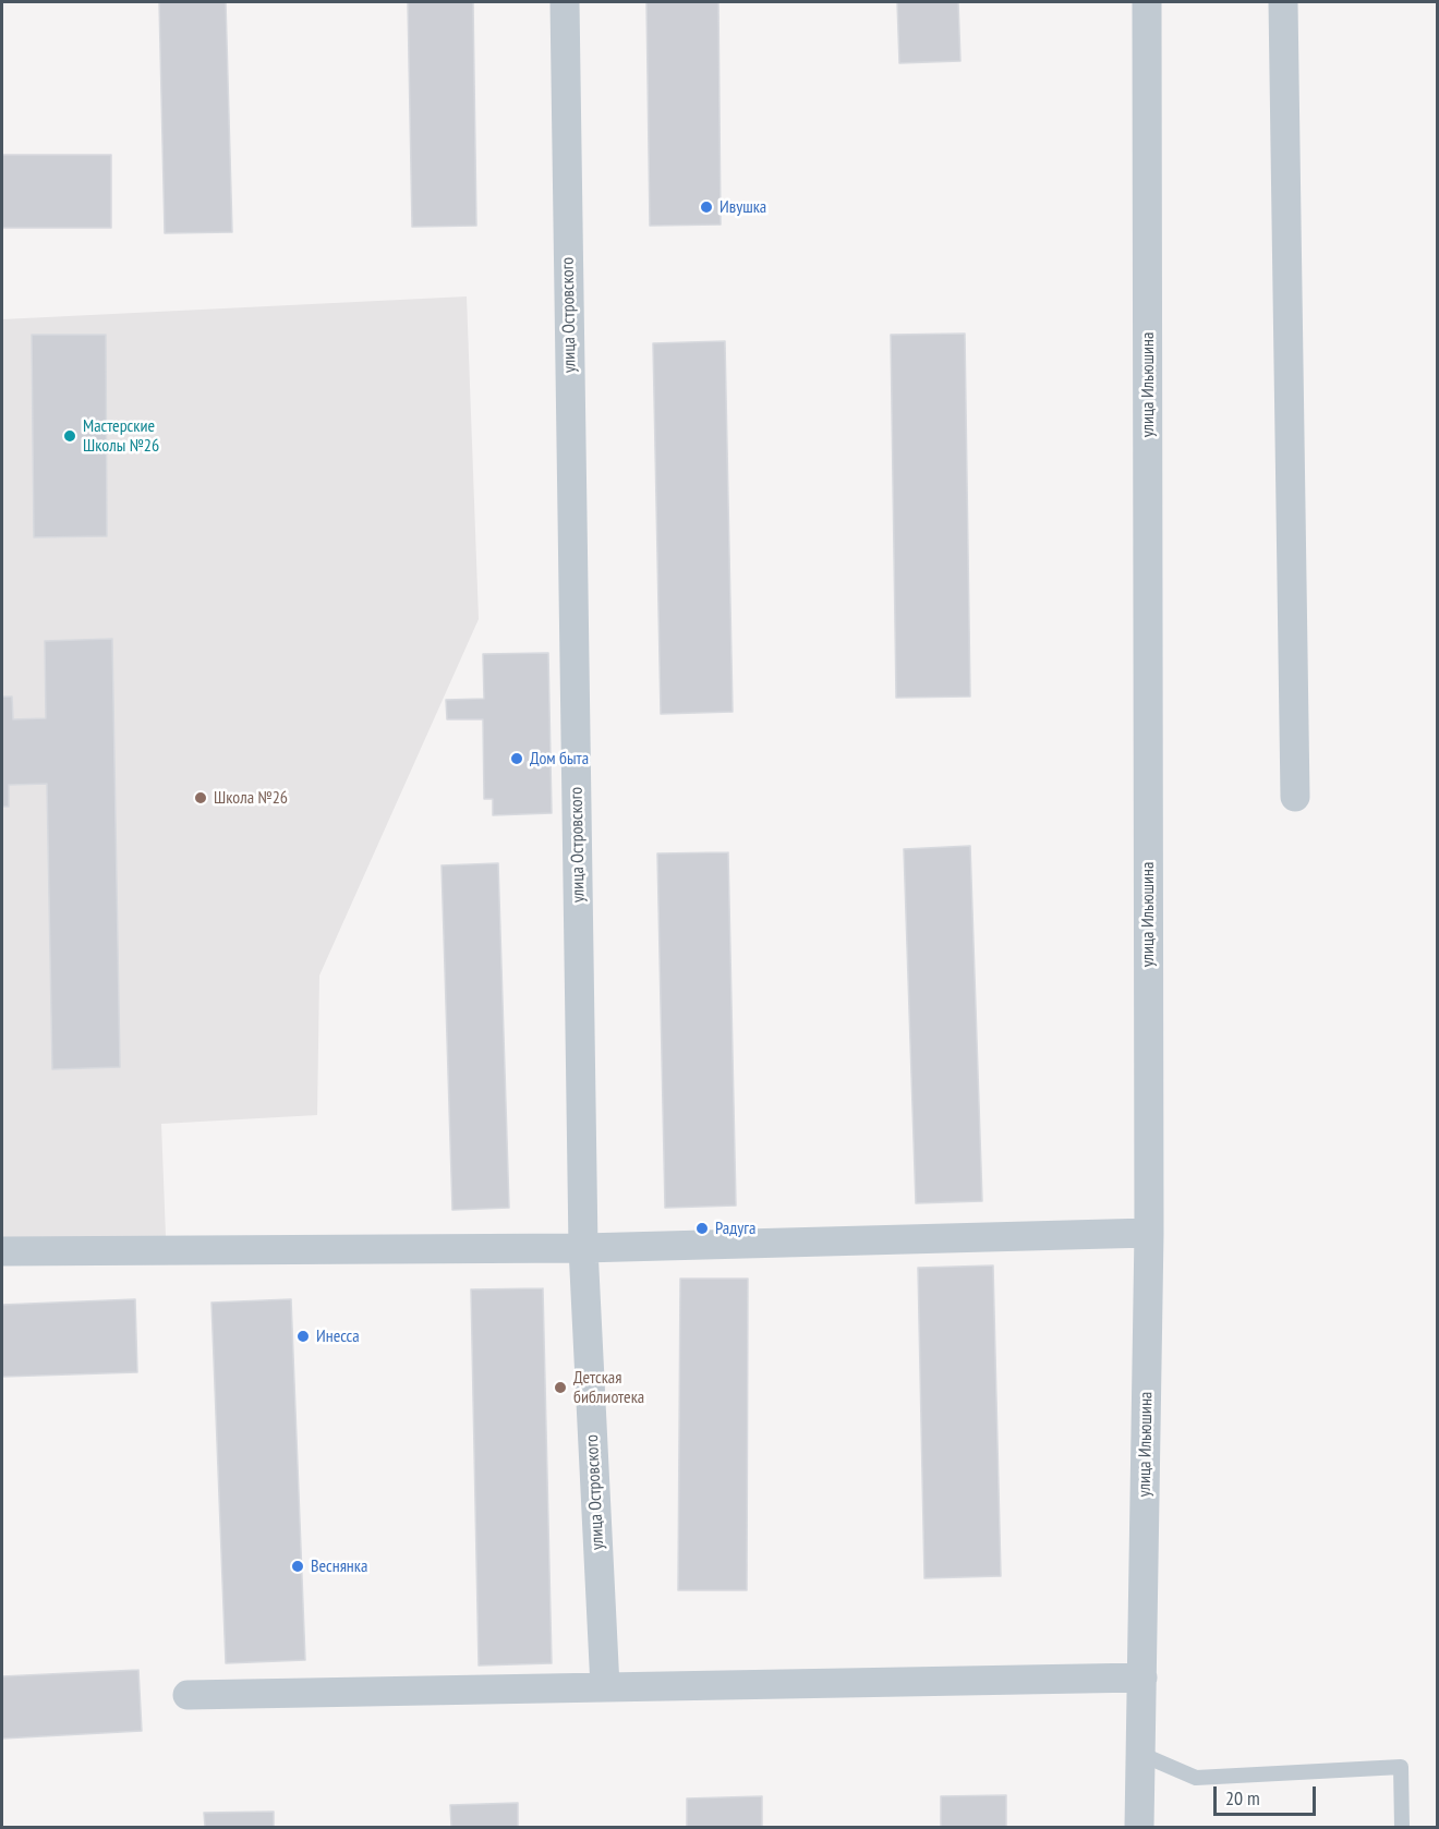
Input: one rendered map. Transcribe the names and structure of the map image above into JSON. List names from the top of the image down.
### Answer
{
  "streets": {
    "street": ["улица Островского", "улица Ильюшина"]
  },
  "places": [
    "Ивушка",
    "Мастерские Школы №26",
    "Дом быта",
    "Школа №26",
    "Радуга",
    "Инесса",
    "Детская библиотека",
    "Веснянка"
  ],
  "scale_bar": "20 m"
}
